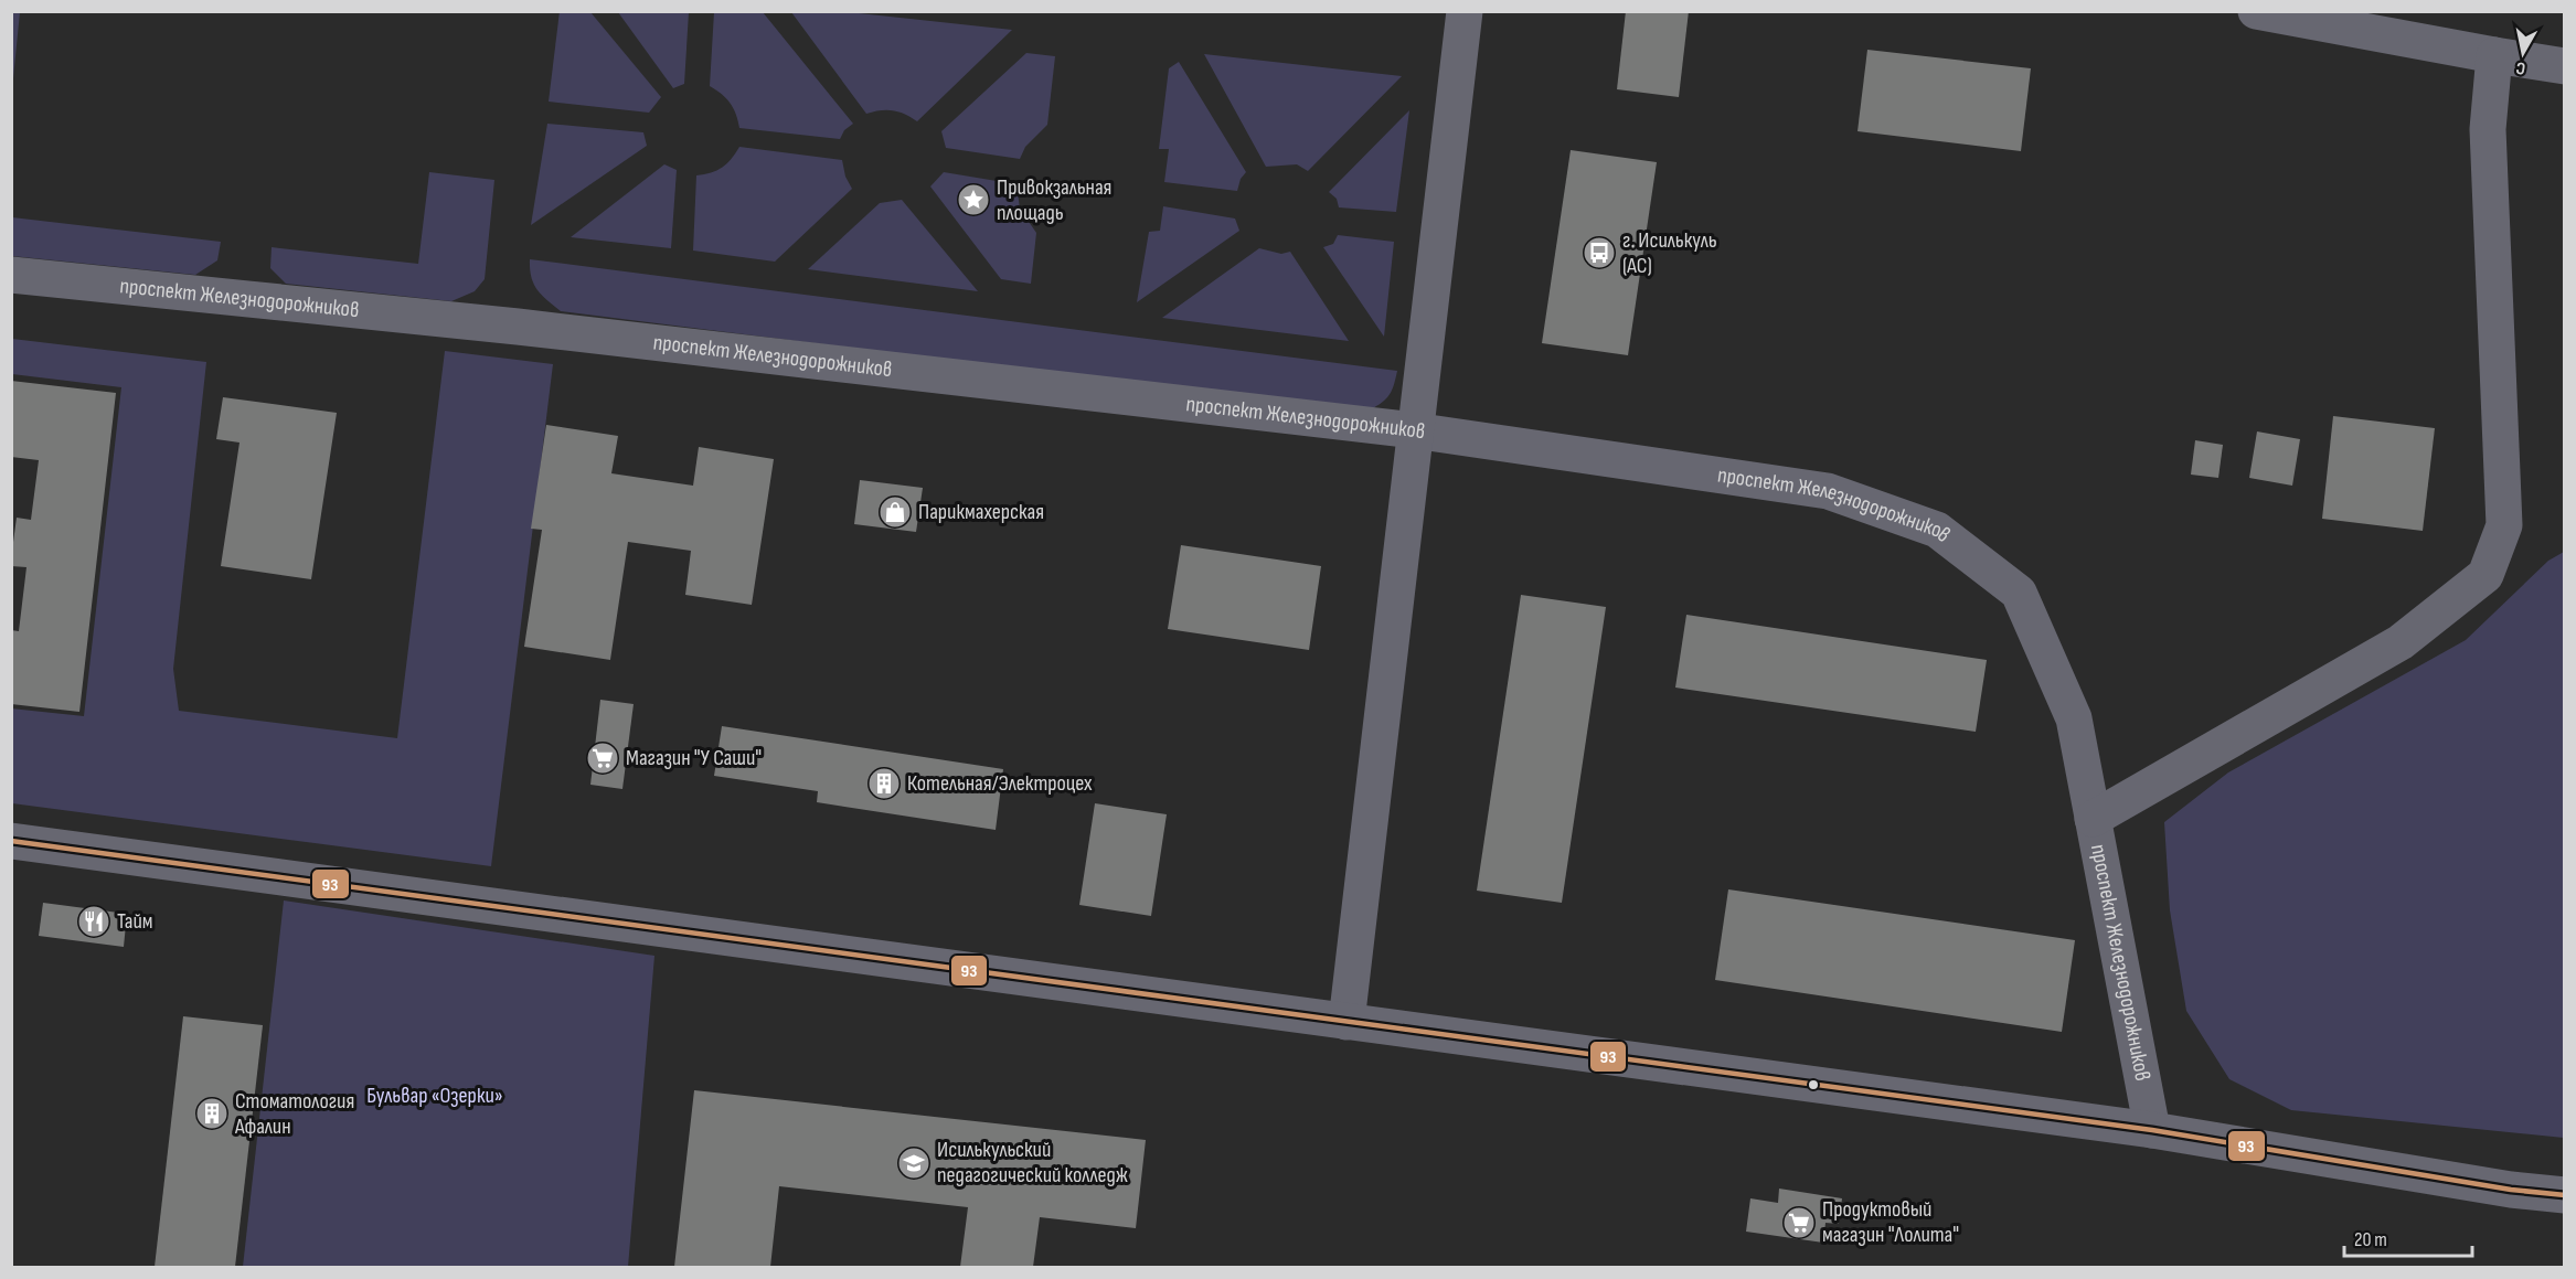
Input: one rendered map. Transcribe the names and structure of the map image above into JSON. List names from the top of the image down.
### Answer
{
  "streets": {
    "street": ["проспект Железнодорожников"]
  },
  "parks": ["Бульвар «Озерки»"],
  "places": {
    "place": ["Привокзальная площадь"],
    "bus stop": ["г. Исилькуль (АС)"],
    "shop": ["Парикмахерская"],
    "supermarket": ["Магазин \"У Саши\"", "Продуктовый магазин \"Лолита\""],
    "building": ["Котельная/Электроцех", "Стоматология Афалин"],
    "restaurant": ["Тайм"],
    "school or university": ["Исилькульский педагогический колледж"]
  },
  "lines": ["transit line 93"],
  "scale_bar": "20 m",
  "north": "bottom"
}
